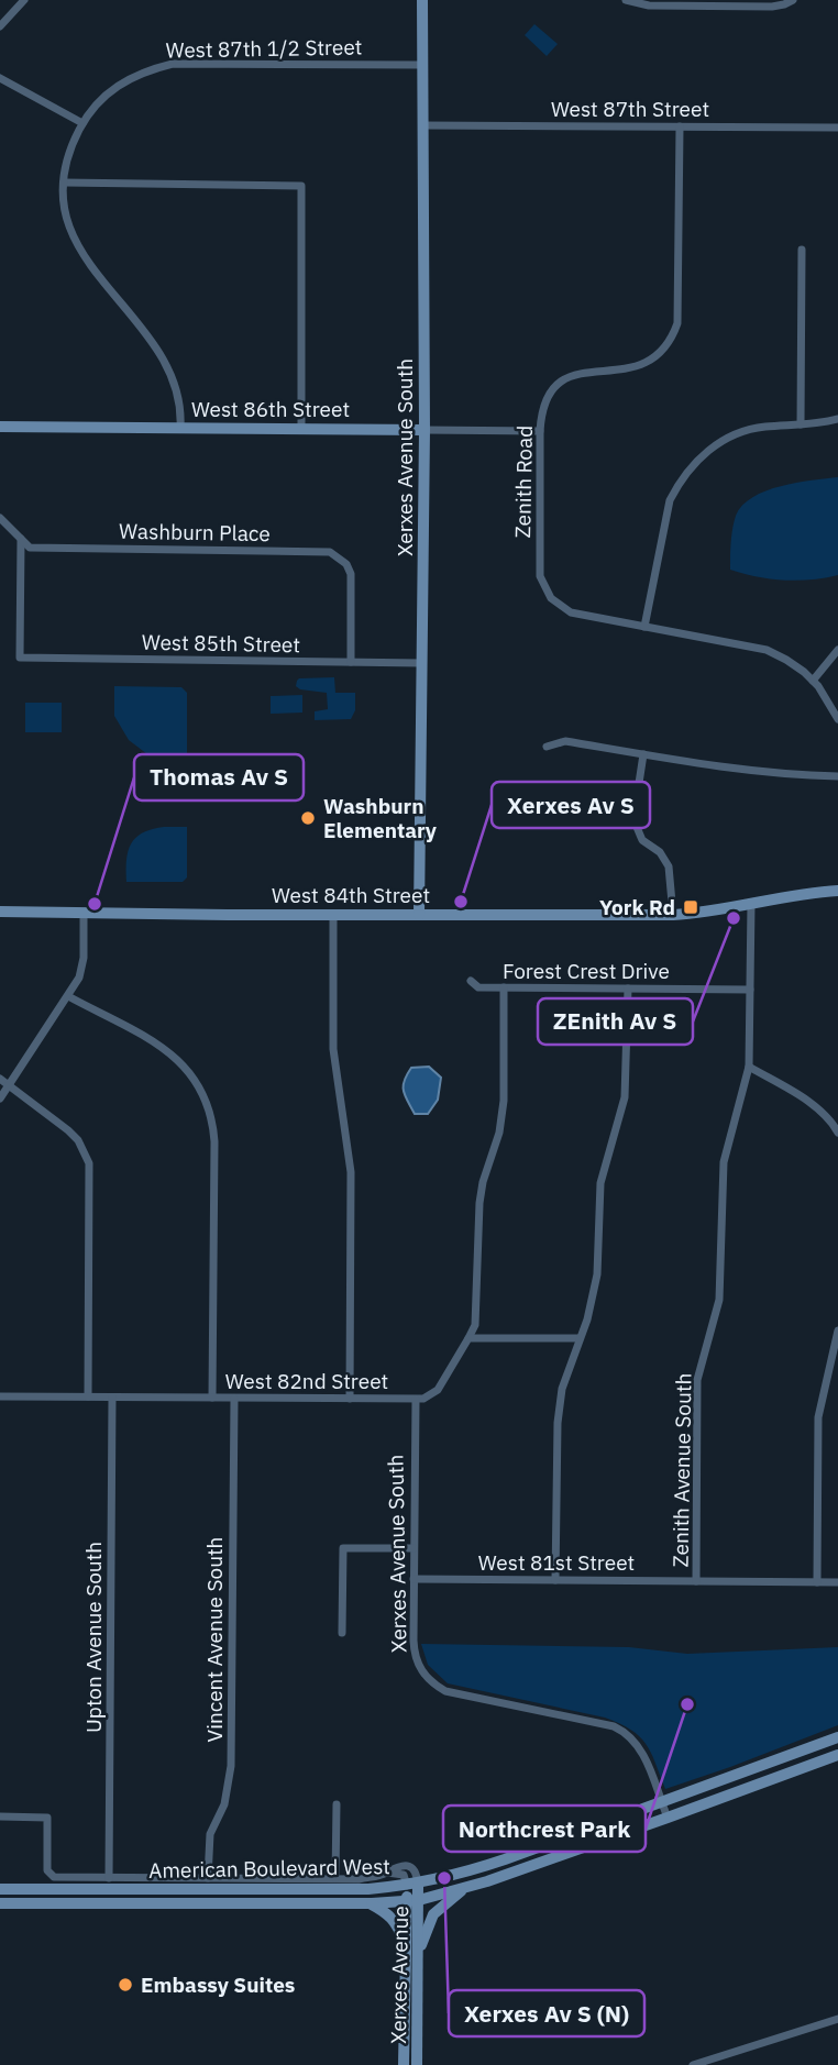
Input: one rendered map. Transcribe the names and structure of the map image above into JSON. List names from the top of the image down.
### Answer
{
  "streets": {
    "street": [
      "West 87th 1/2 Street",
      "West 87th Street",
      "West 86th Street",
      "Xerxes Avenue South",
      "Zenith Road",
      "Washburn Place",
      "West 85th Street",
      "West 84th Street",
      "Forest Crest Drive",
      "West 82nd Street",
      "Zenith Avenue South",
      "West 81st Street",
      "Upton Avenue South",
      "Vincent Avenue South",
      "American Boulevard West",
      "Xerxes Avenue"
    ]
  },
  "crossings": [
    ["West 87th 1/2 Street", "Xerxes Avenue South"],
    ["West 87th Street", "Xerxes Avenue South"],
    ["West 87th Street", "Zenith Road"],
    ["West 86th Street", "Xerxes Avenue South"],
    ["West 86th Street", "Zenith Road"],
    ["Xerxes Avenue South", "West 85th Street"],
    ["Xerxes Avenue South", "West 84th Street"],
    ["Xerxes Avenue South", "West 82nd Street"],
    ["Xerxes Avenue South", "West 81st Street"],
    ["Xerxes Avenue South", "American Boulevard West"],
    ["Washburn Place", "West 85th Street"],
    ["West 84th Street", "Zenith Avenue South"],
    ["Forest Crest Drive", "Zenith Avenue South"],
    ["West 82nd Street", "Upton Avenue South"],
    ["West 82nd Street", "Vincent Avenue South"],
    ["Zenith Avenue South", "West 81st Street"],
    ["American Boulevard West", "Xerxes Avenue"]
  ],
  "places": {
    "other": [
      "Washburn Elementary",
      "Xerxes Av S",
      "Thomas Av S",
      "ZEnith Av S",
      "Northcrest Park",
      "Xerxes Av S (N)",
      "Embassy Suites"
    ],
    "transit": ["York Rd"]
  }
}
